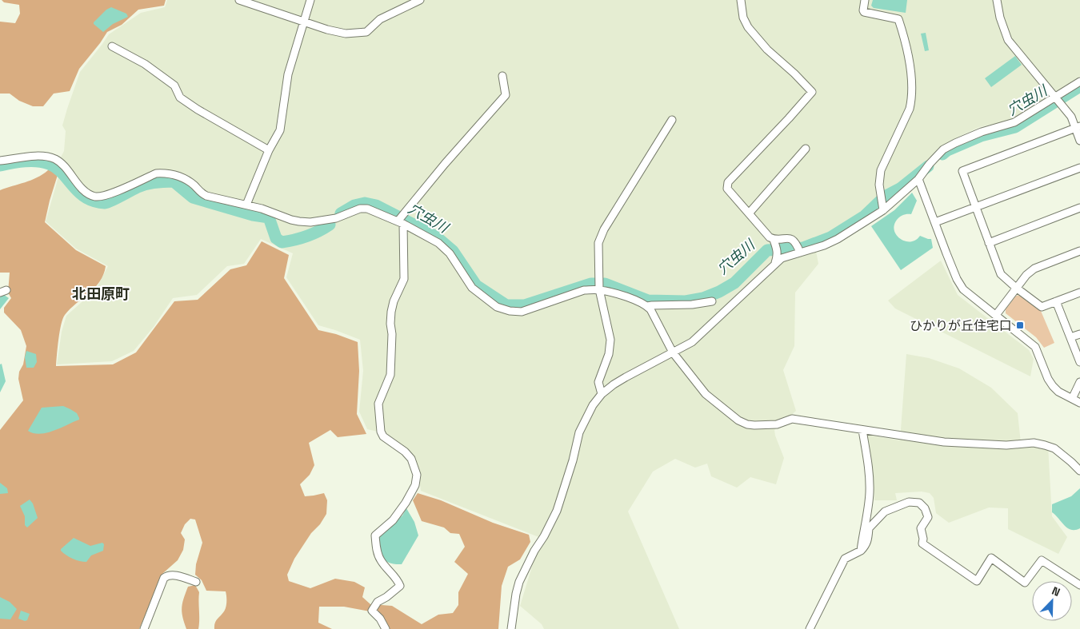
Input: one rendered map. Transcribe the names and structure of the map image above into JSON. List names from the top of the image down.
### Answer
{
  "districts": ["北田原町"],
  "water": ["穴虫川"],
  "places": {
    "transit": ["ひかりが丘住宅口"]
  },
  "north": "top right"
}
